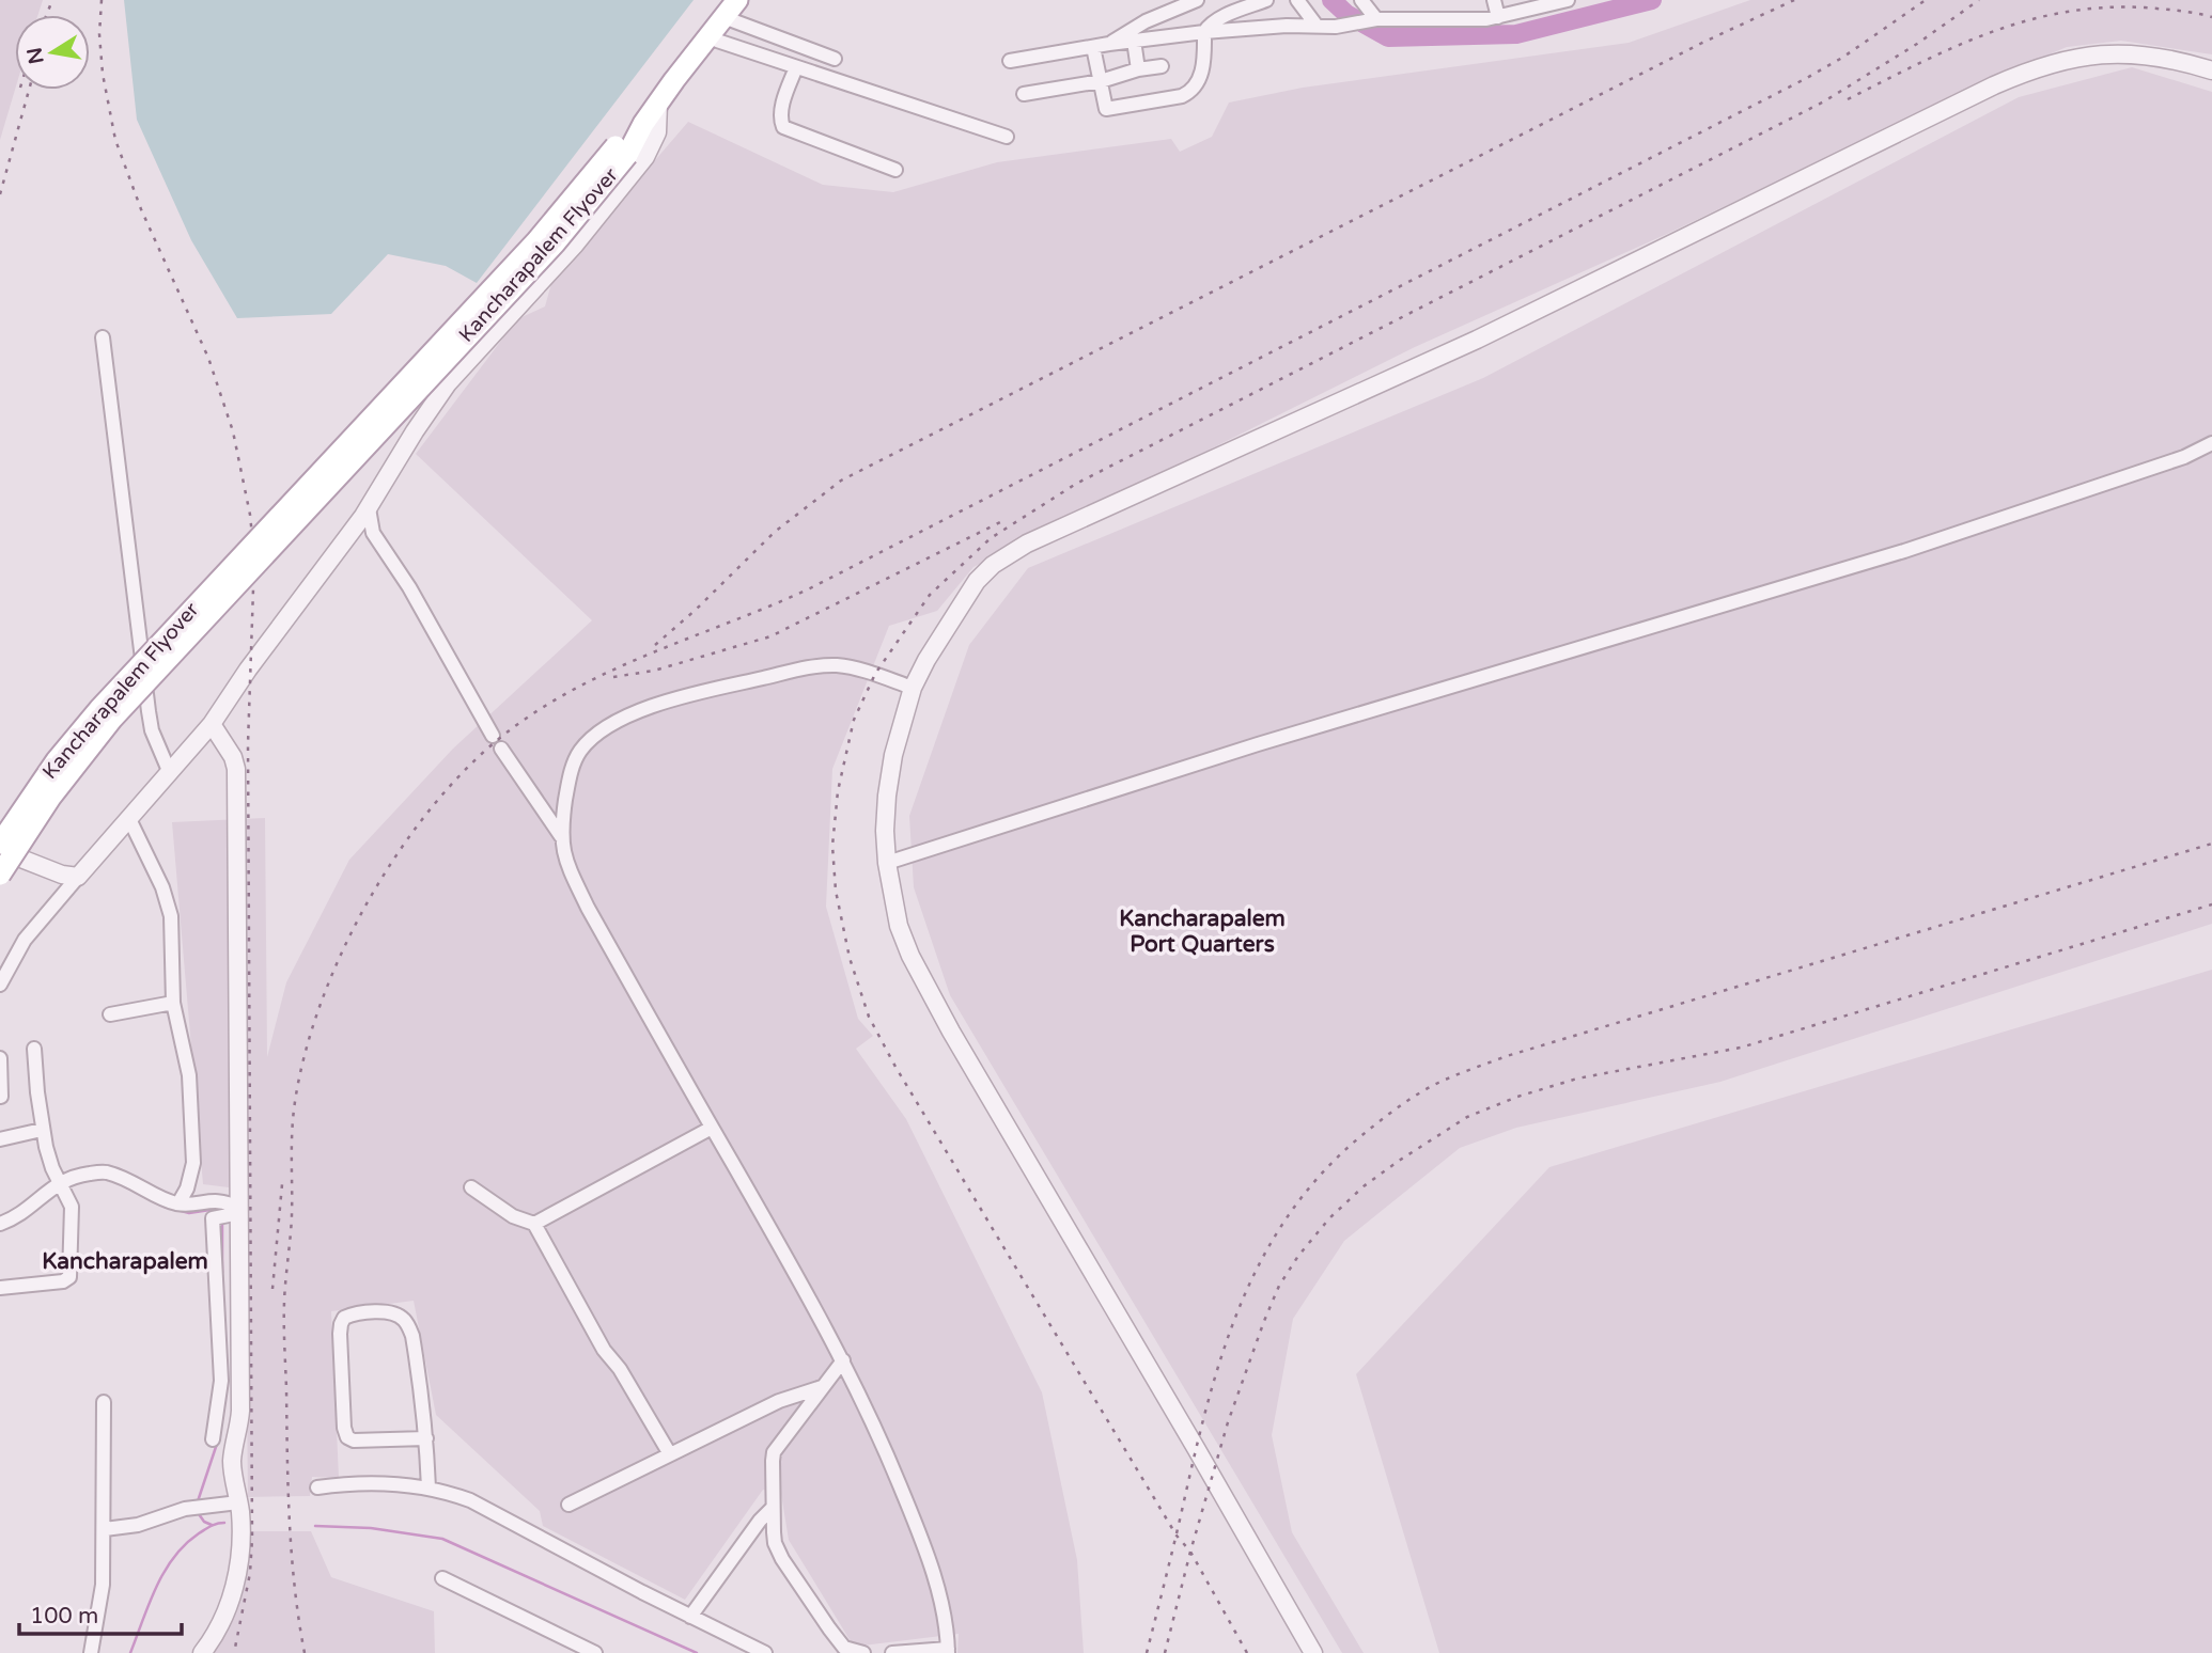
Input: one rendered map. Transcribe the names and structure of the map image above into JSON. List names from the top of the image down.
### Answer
{
  "streets": {
    "main road": ["Kancharapalem Flyover"]
  },
  "districts": ["Kancharapalem Port Quarters", "Kancharapalem"],
  "scale_bar": "100 m",
  "north": "left"
}
